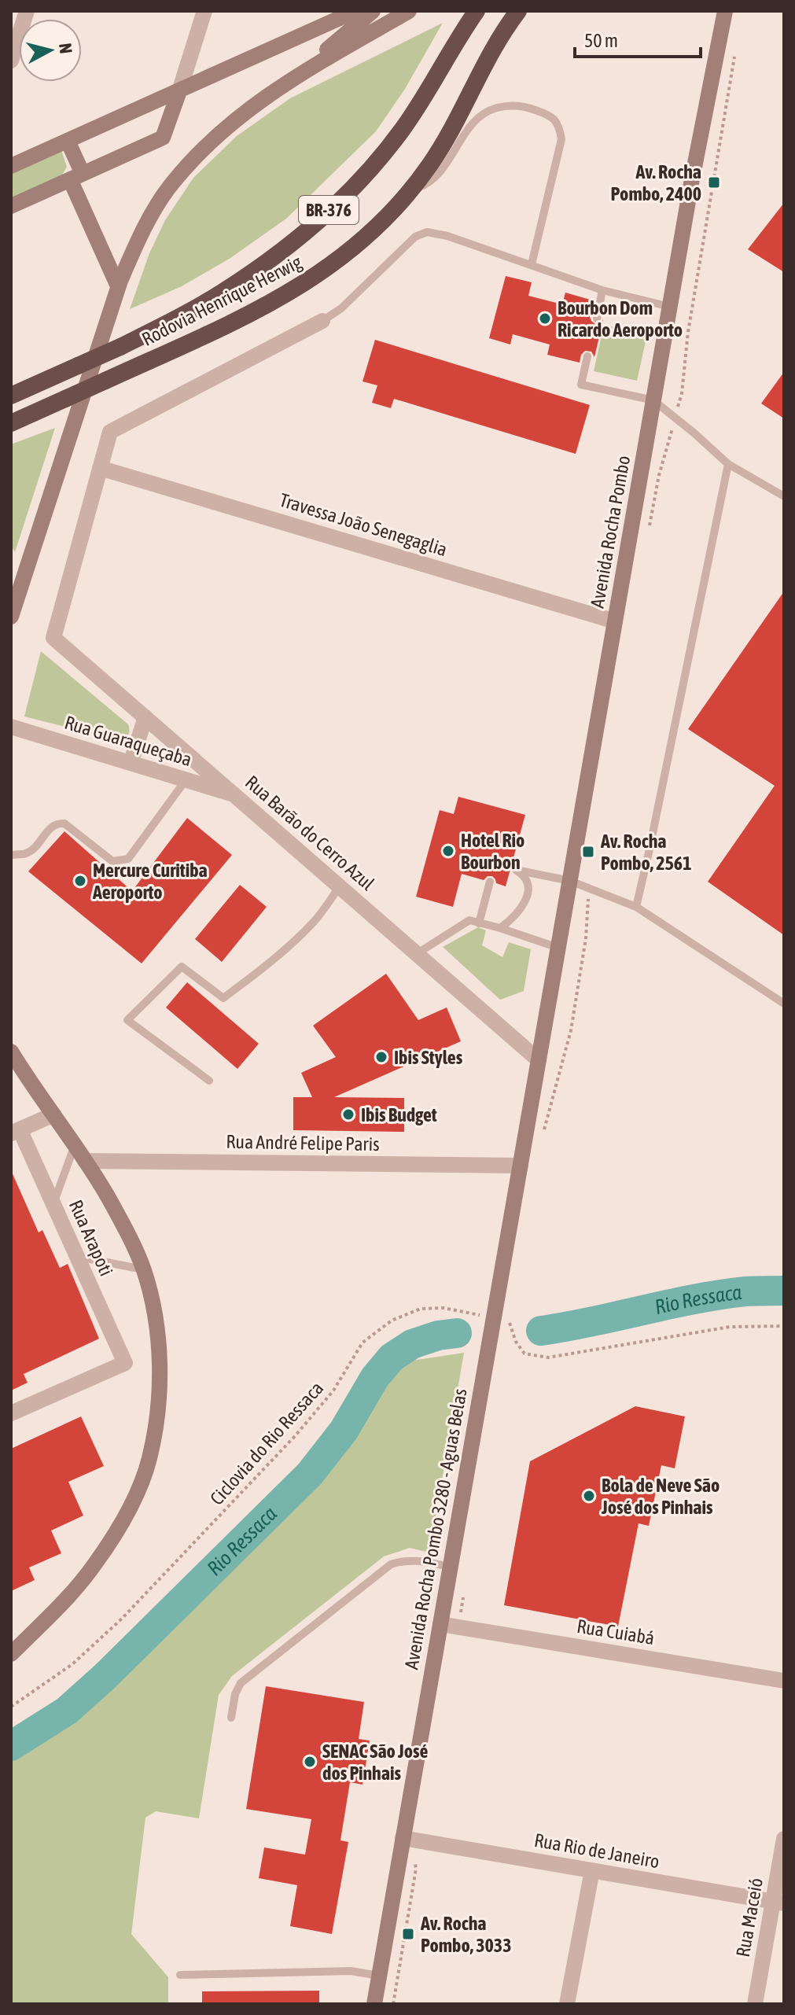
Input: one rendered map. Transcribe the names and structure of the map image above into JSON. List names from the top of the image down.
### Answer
{
  "streets": {
    "highway": ["BR-376", "Rodovia Henrique Herwig"],
    "main road": ["Avenida Rocha Pombo", "Avenida Rocha Pombo 3280 - Aguas Belas"],
    "street": [
      "Travessa João Senegaglia",
      "Rua Guaraqueçaba",
      "Rua Barão do Cerro Azul",
      "Rua André Felipe Paris",
      "Rua Arapoti",
      "Rua Cuiabá",
      "Rua Rio de Janeiro",
      "Rua Maceió"
    ],
    "path": ["Ciclovia do Rio Ressaca"]
  },
  "crossings": [
    ["Travessa João Senegaglia", "Avenida Rocha Pombo"],
    ["Travessa João Senegaglia", "Rua Barão do Cerro Azul"],
    ["Avenida Rocha Pombo", "Rua Barão do Cerro Azul"],
    ["Avenida Rocha Pombo", "Avenida Rocha Pombo 3280 - Aguas Belas"],
    ["Rua Guaraqueçaba", "Rua Barão do Cerro Azul"],
    ["Rua Barão do Cerro Azul", "Avenida Rocha Pombo 3280 - Aguas Belas"],
    ["Rua André Felipe Paris", "Avenida Rocha Pombo 3280 - Aguas Belas"],
    ["Ciclovia do Rio Ressaca", "Avenida Rocha Pombo 3280 - Aguas Belas"],
    ["Avenida Rocha Pombo 3280 - Aguas Belas", "Rua Cuiabá"],
    ["Avenida Rocha Pombo 3280 - Aguas Belas", "Rua Rio de Janeiro"],
    ["Rua Rio de Janeiro", "Rua Maceió"]
  ],
  "water": ["Rio Ressaca"],
  "places": {
    "transit": ["Av. Rocha Pombo, 2400", "Av. Rocha Pombo, 2561", "Av. Rocha Pombo, 3033"],
    "other": [
      "Bourbon Dom Ricardo Aeroporto",
      "Hotel Rio Bourbon",
      "Mercure Curitiba Aeroporto",
      "Ibis Styles",
      "Ibis Budget",
      "Bola de Neve São José dos Pinhais",
      "SENAC São José dos Pinhais"
    ]
  },
  "scale_bar": "50 m",
  "north": "right"
}
